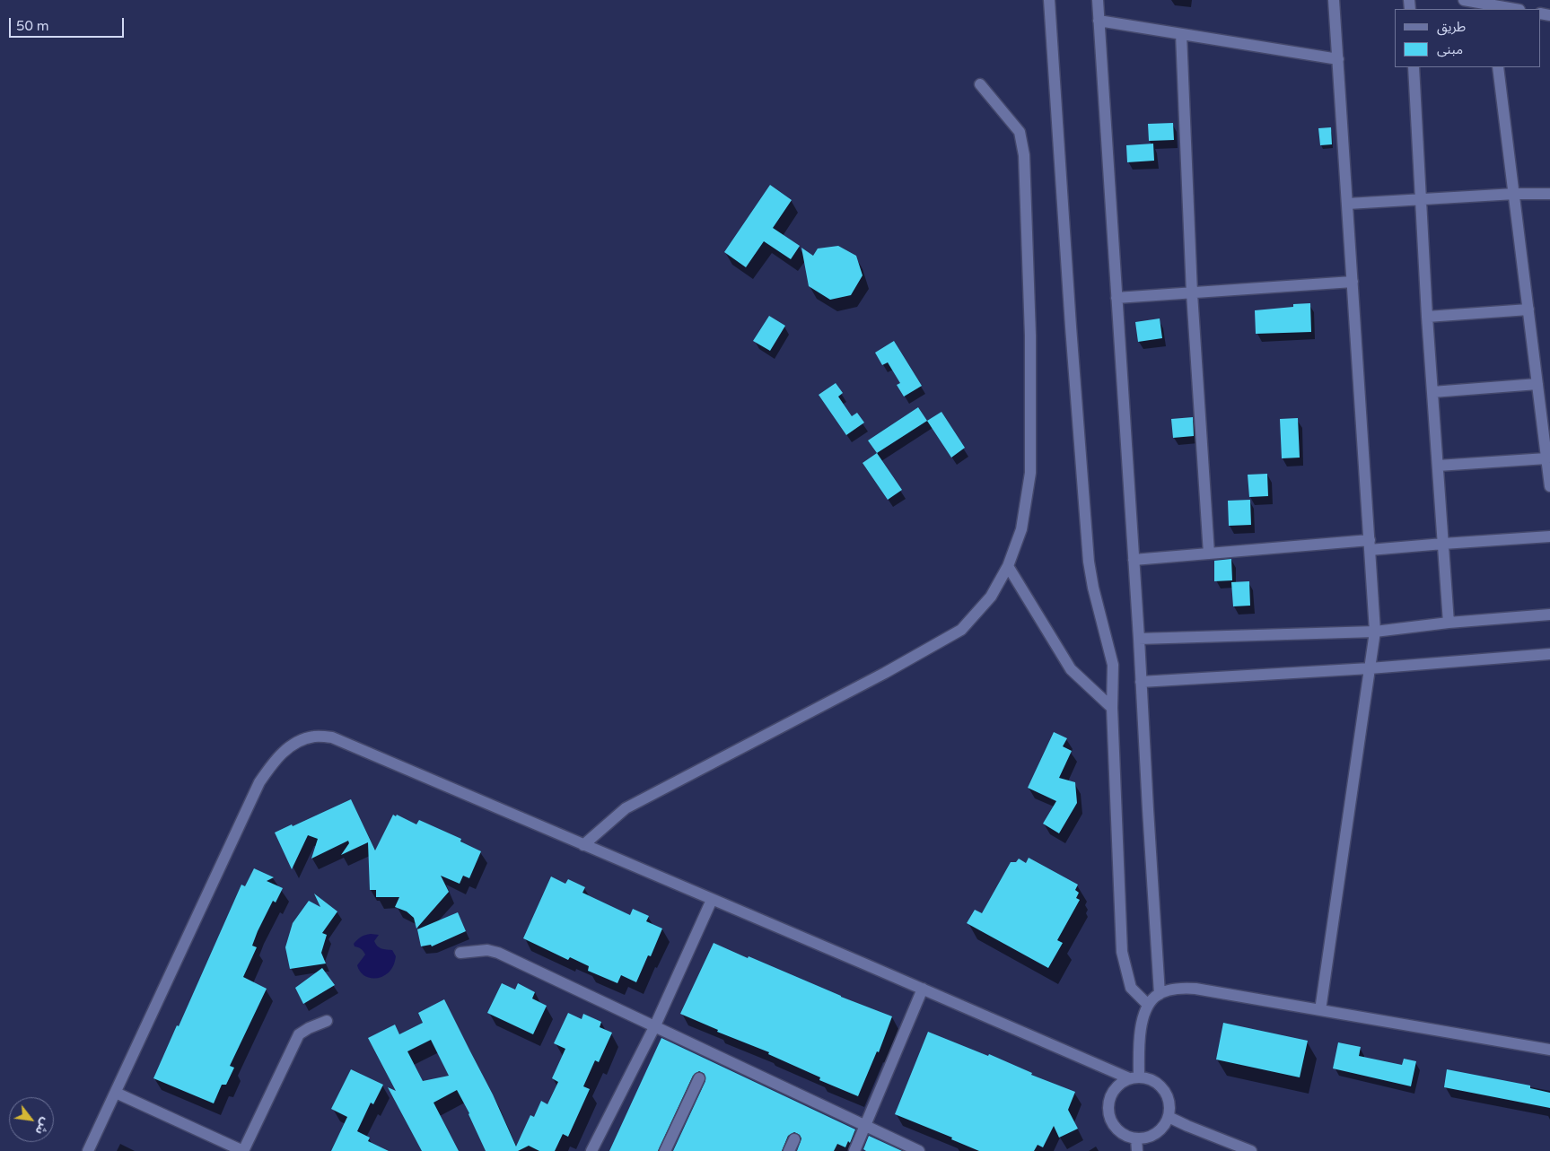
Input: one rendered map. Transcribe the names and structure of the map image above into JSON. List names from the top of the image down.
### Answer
{
  "legend": ["طريق", "مبنى"],
  "scale_bar": "50 m",
  "north": "bottom right"
}
